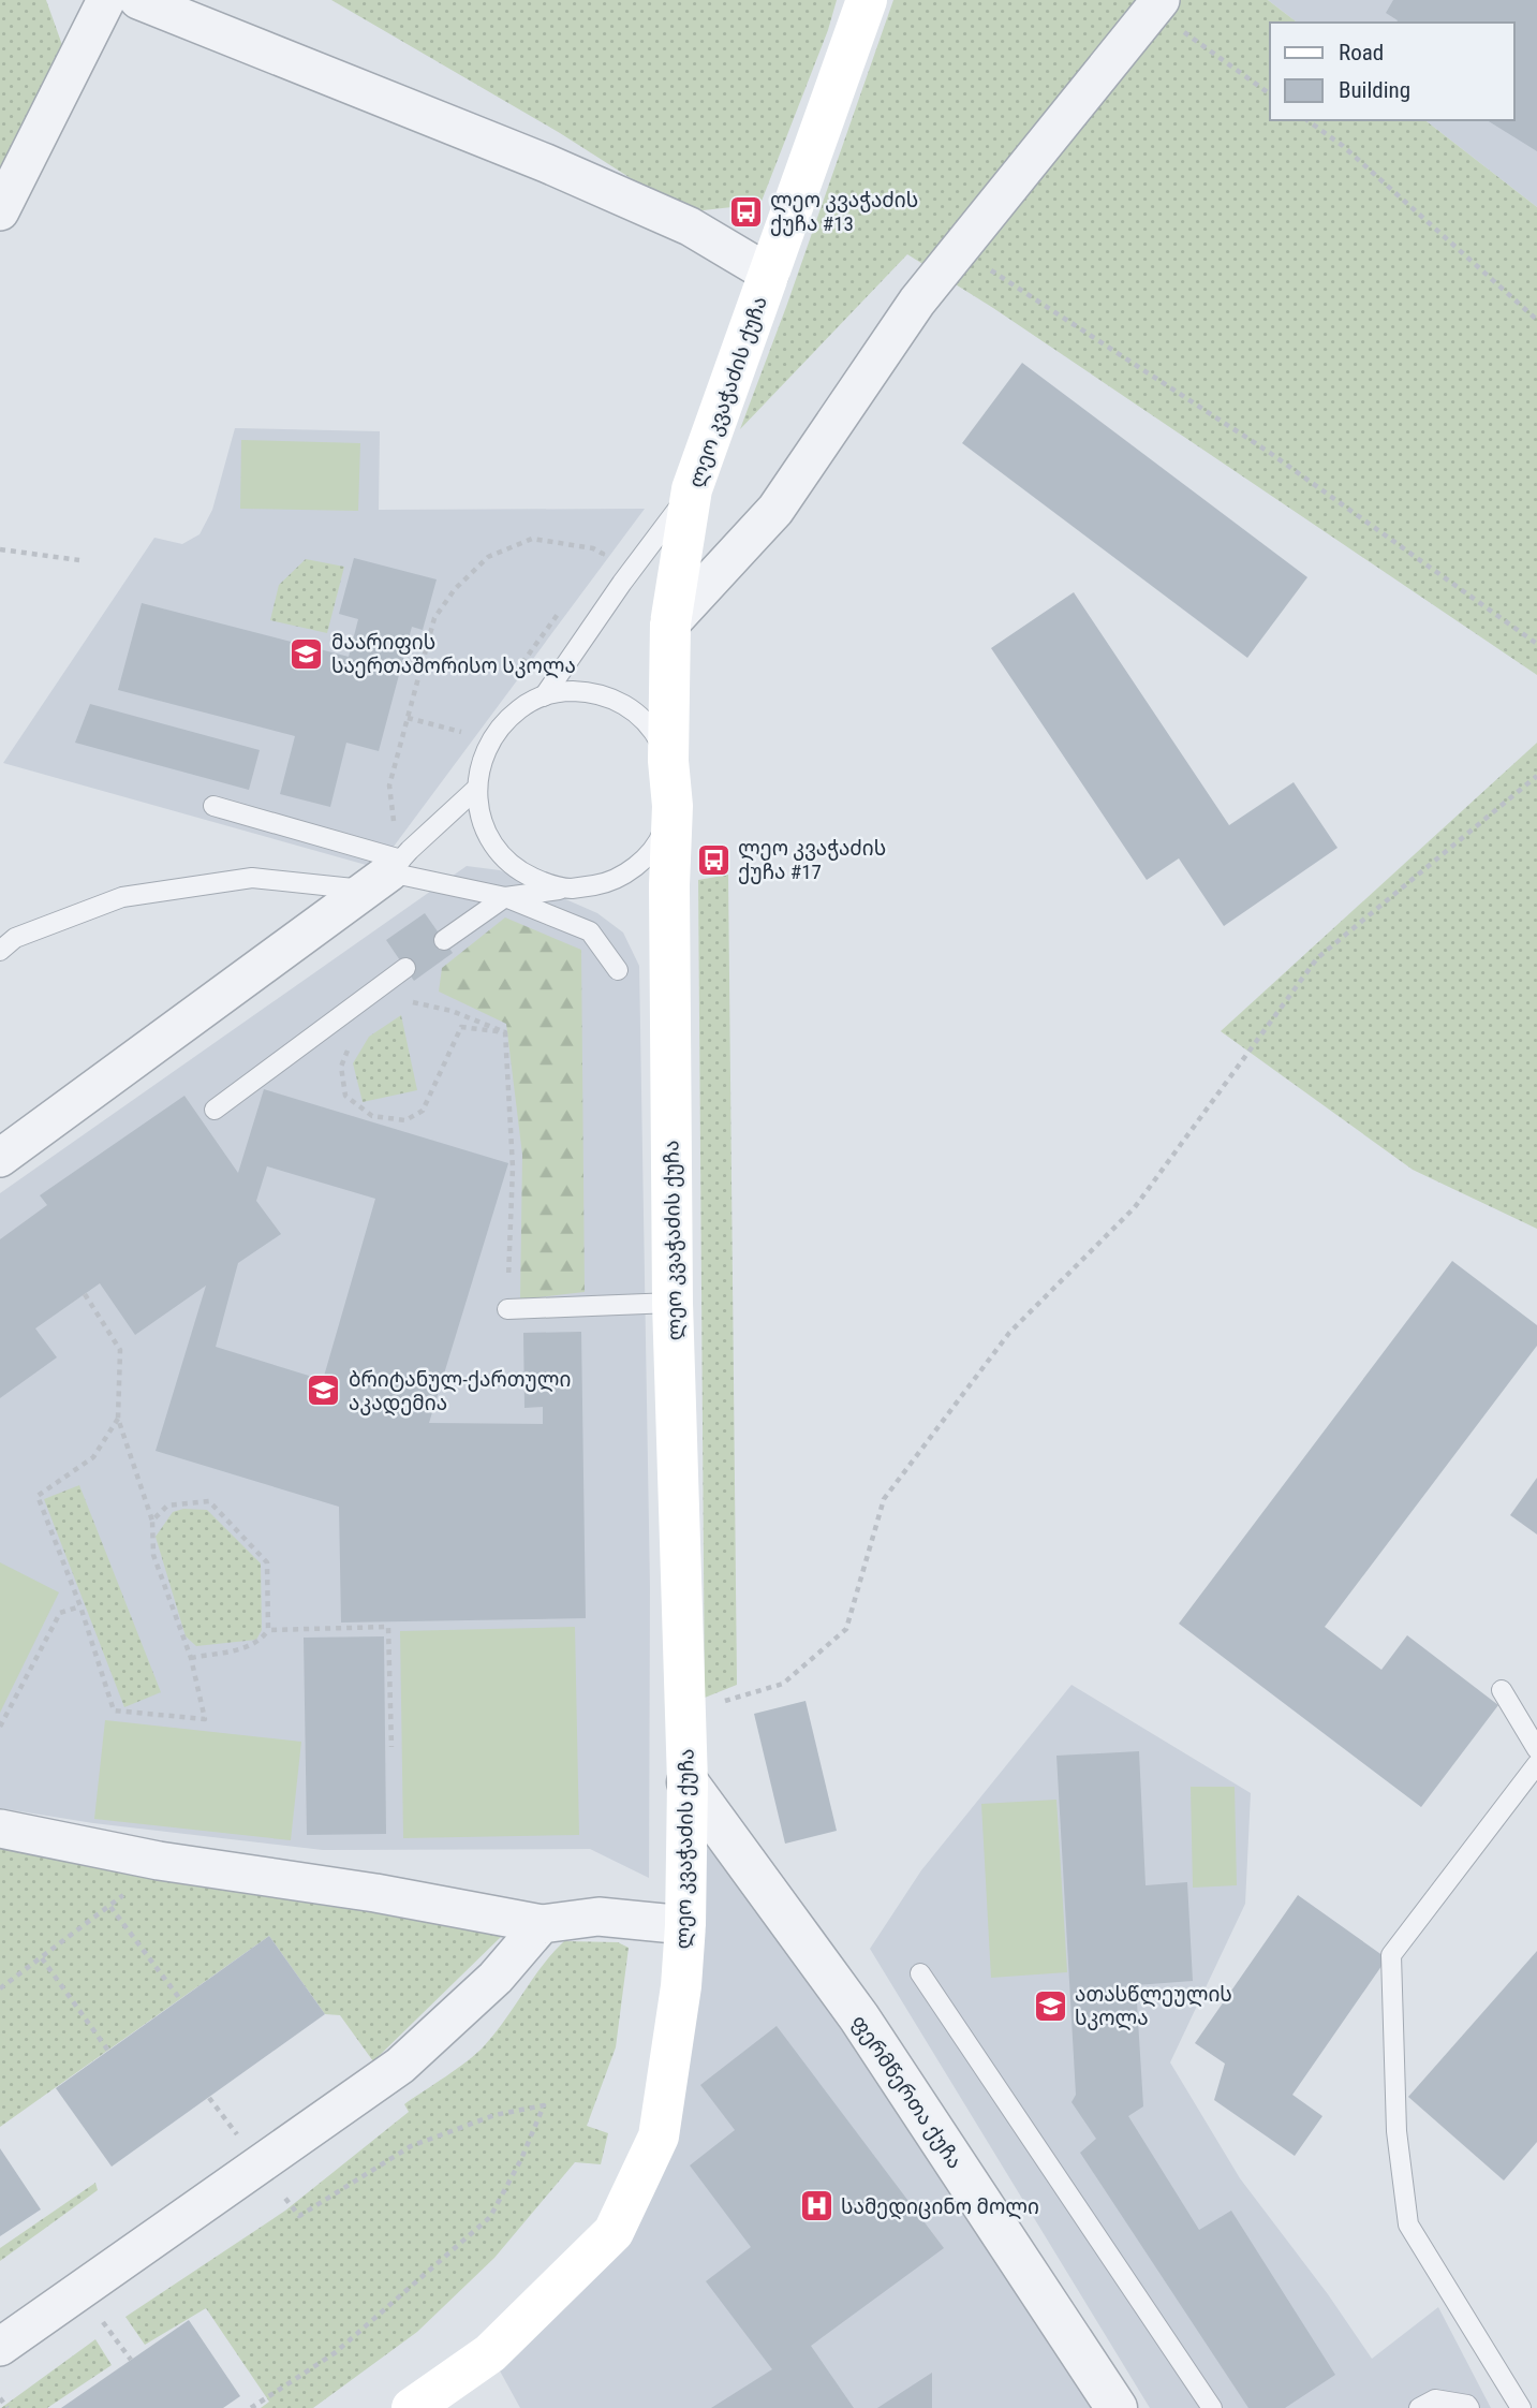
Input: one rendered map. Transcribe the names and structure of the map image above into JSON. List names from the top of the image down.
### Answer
{
  "streets": {
    "main road": ["ლეო კვაჭაძის ქუჩა"],
    "street": ["ფერმწერთა ქუჩა"]
  },
  "crossings": [
    ["ლეო კვაჭაძის ქუჩა", "ფერმწერთა ქუჩა"]
  ],
  "places": {
    "bus stop": ["ლეო კვაჭაძის ქუჩა #13", "ლეო კვაჭაძის ქუჩა #17"],
    "school or university": ["მაარიფის საერთაშორისო სკოლა", "ბრიტანულ-ქართული აკადემია", "ათასწლეულის სკოლა"],
    "hospital": ["სამედიცინო მოლი"]
  },
  "legend": ["Road", "Building"]
}
